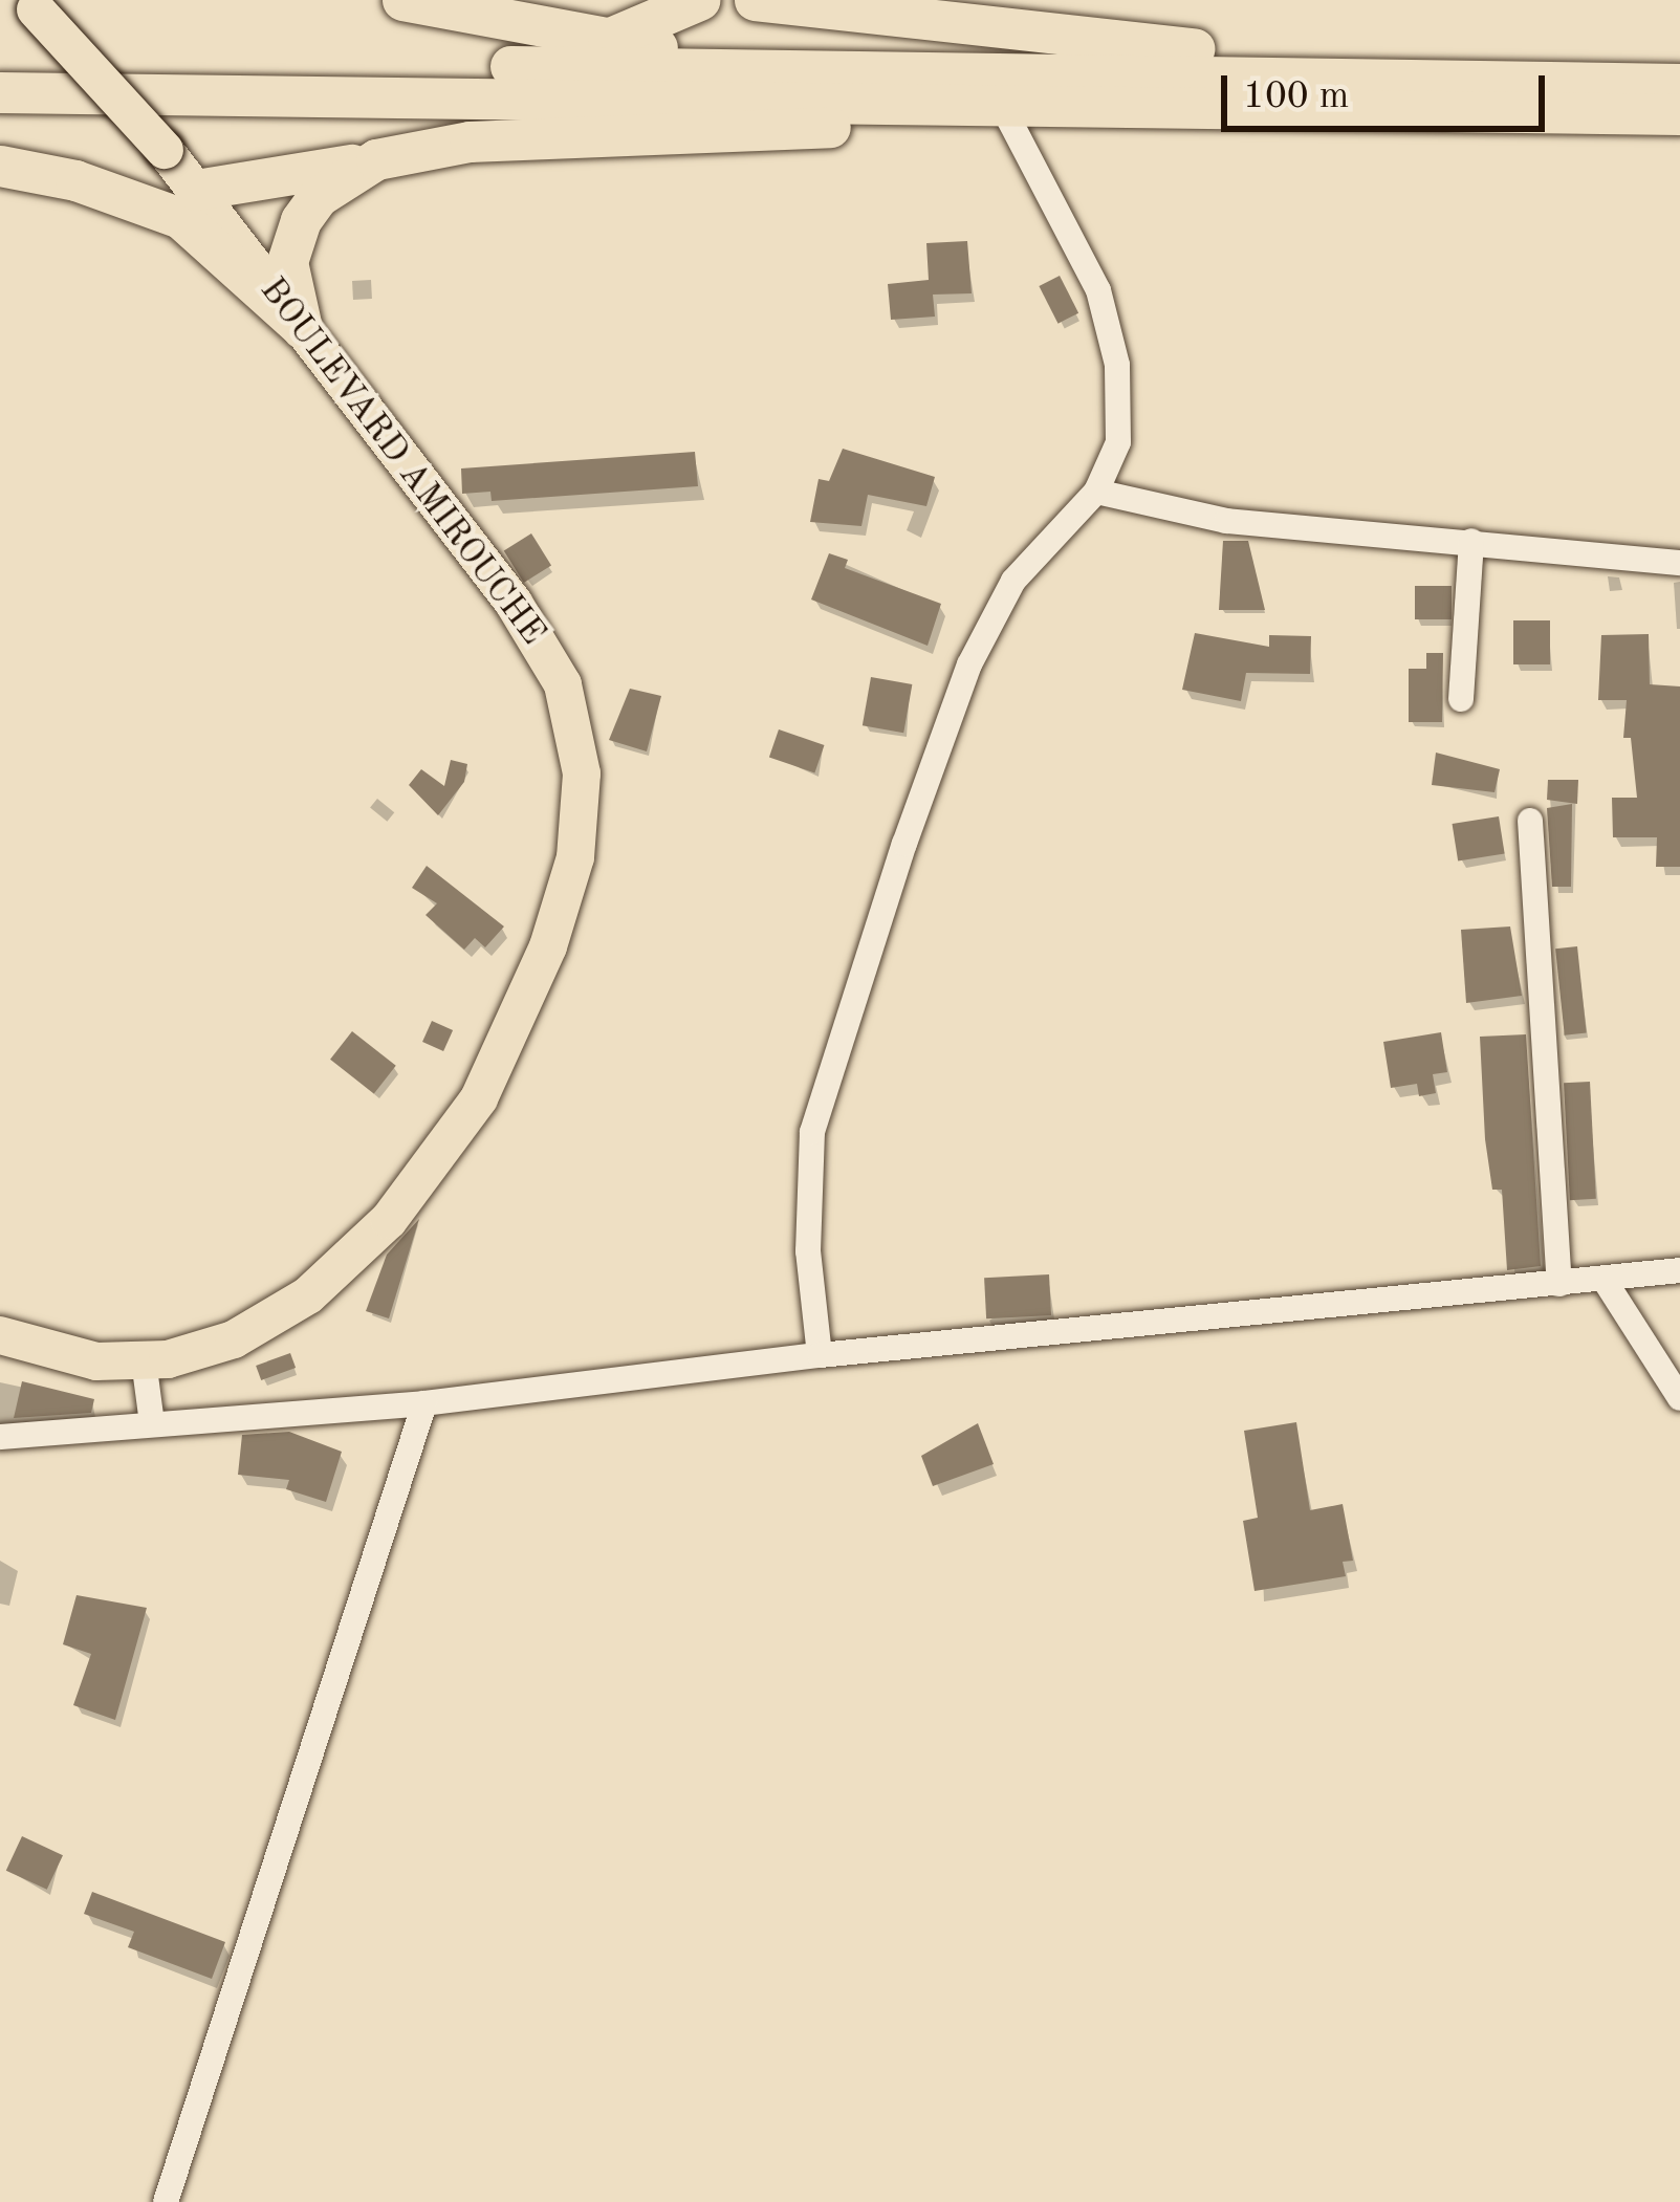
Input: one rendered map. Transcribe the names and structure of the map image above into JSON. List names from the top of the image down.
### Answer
{
  "streets": {
    "main road": ["BOULEVARD AMIROUCHE"]
  },
  "scale_bar": "100 m"
}
